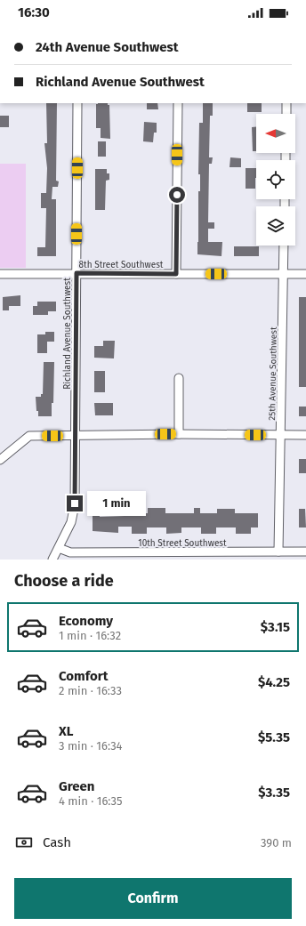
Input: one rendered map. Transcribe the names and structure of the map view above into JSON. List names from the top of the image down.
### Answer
{
  "streets": {
    "street": [
      "8th Street Southwest",
      "Richland Avenue Southwest",
      "25th Avenue Southwest",
      "10th Street Southwest"
    ]
  },
  "crossings": [
    ["8th Street Southwest", "Richland Avenue Southwest"],
    ["8th Street Southwest", "25th Avenue Southwest"],
    ["Richland Avenue Southwest", "10th Street Southwest"],
    ["25th Avenue Southwest", "10th Street Southwest"]
  ],
  "north": "left",
  "page": {
    "status": "16:30",
    "banner": ["24th Avenue Southwest", "Richland Avenue Southwest"],
    "bubble": "1 min",
    "heading": "Choose a ride",
    "list": [
      {
        "name": "Economy",
        "note": "1 min · 16:32",
        "value": "$3.15"
      },
      {
        "name": "Comfort",
        "note": "2 min · 16:33",
        "value": "$4.25"
      },
      {
        "name": "XL",
        "note": "3 min · 16:34",
        "value": "$5.35"
      },
      {
        "name": "Green",
        "note": "4 min · 16:35",
        "value": "$3.35"
      }
    ],
    "pay": ["Cash", "390 m"],
    "buttons": "Confirm"
  }
}
